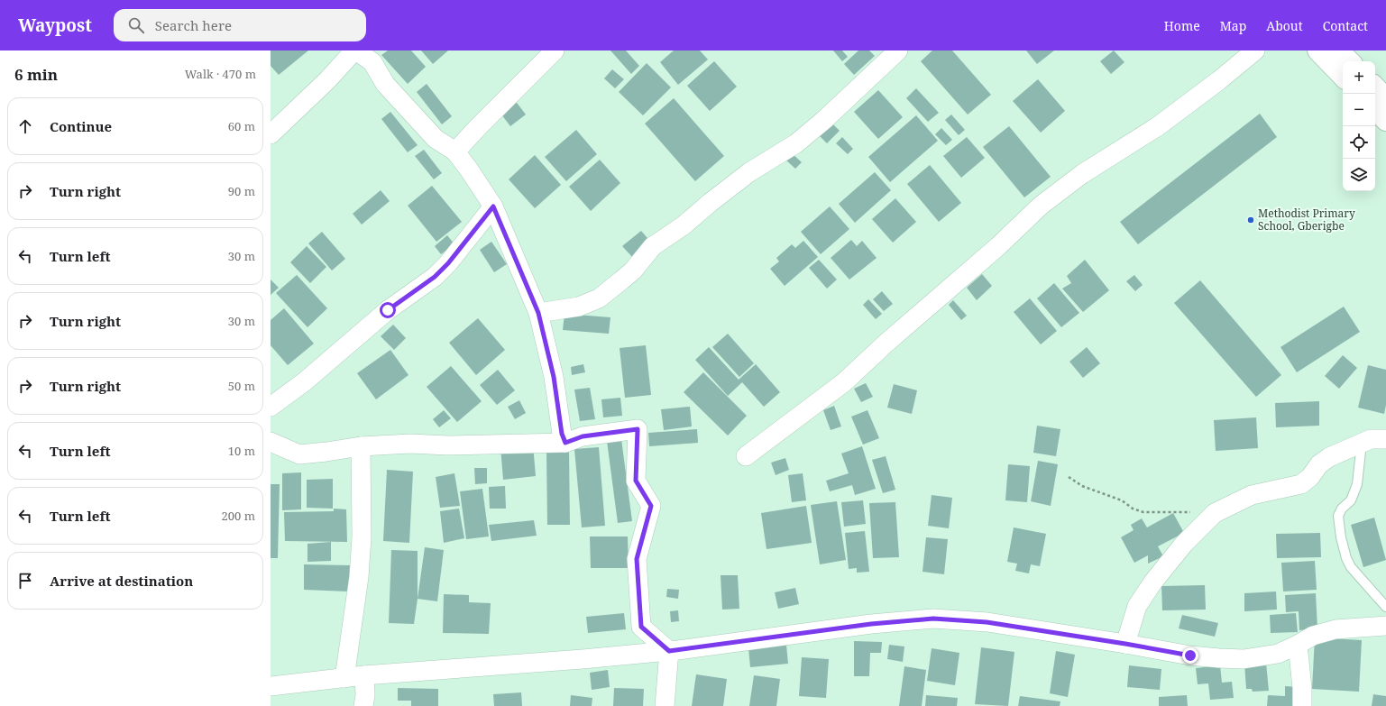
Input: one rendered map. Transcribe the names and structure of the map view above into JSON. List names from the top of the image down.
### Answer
{
  "places": ["Methodist Primary School, Gberigbe"],
  "page": {
    "header": "Waypost",
    "search": "Search here",
    "nav": [
      "Home",
      "Map",
      "About",
      "Contact"
    ],
    "heading": ["6 min", "Walk · 470 m"],
    "map_buttons": ["+", "−"],
    "list": [
      ["Continue", "60 m"],
      ["Turn right", "90 m"],
      ["Turn left", "30 m"],
      ["Turn right", "30 m"],
      ["Turn right", "50 m"],
      ["Turn left", "10 m"],
      ["Turn left", "200 m"],
      "Arrive at destination"
    ]
  }
}
